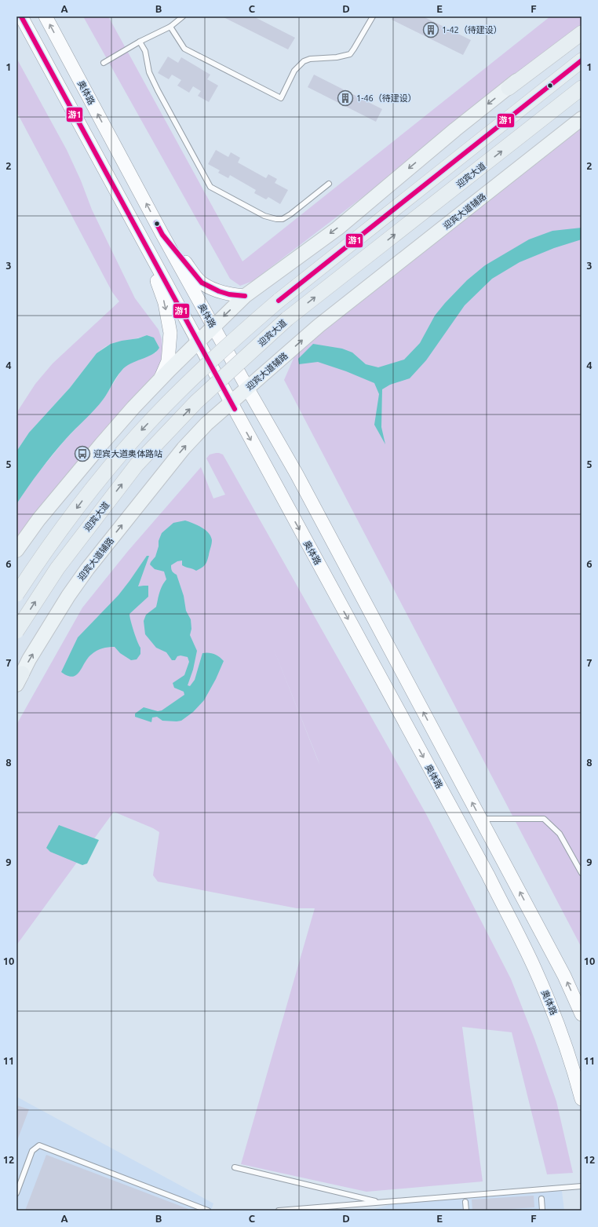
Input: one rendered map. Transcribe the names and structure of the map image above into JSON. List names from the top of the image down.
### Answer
{
  "streets": {
    "highway": ["迎宾大道"],
    "main road": ["奥体路", "迎宾大道辅路"]
  },
  "crossings": [
    ["奥体路", "迎宾大道辅路"]
  ],
  "places": {
    "building": ["1-42（待建设）", "1-46（待建设）"],
    "bus stop": ["迎宾大道奥体路站"]
  },
  "lines": ["transit line 游1"],
  "grid": {
    "columns": [
      "A",
      "B",
      "C",
      "D",
      "E",
      "F"
    ],
    "rows": [
      "1",
      "2",
      "3",
      "4",
      "5",
      "6",
      "7",
      "8",
      "9",
      "10",
      "11",
      "12"
    ]
  }
}
